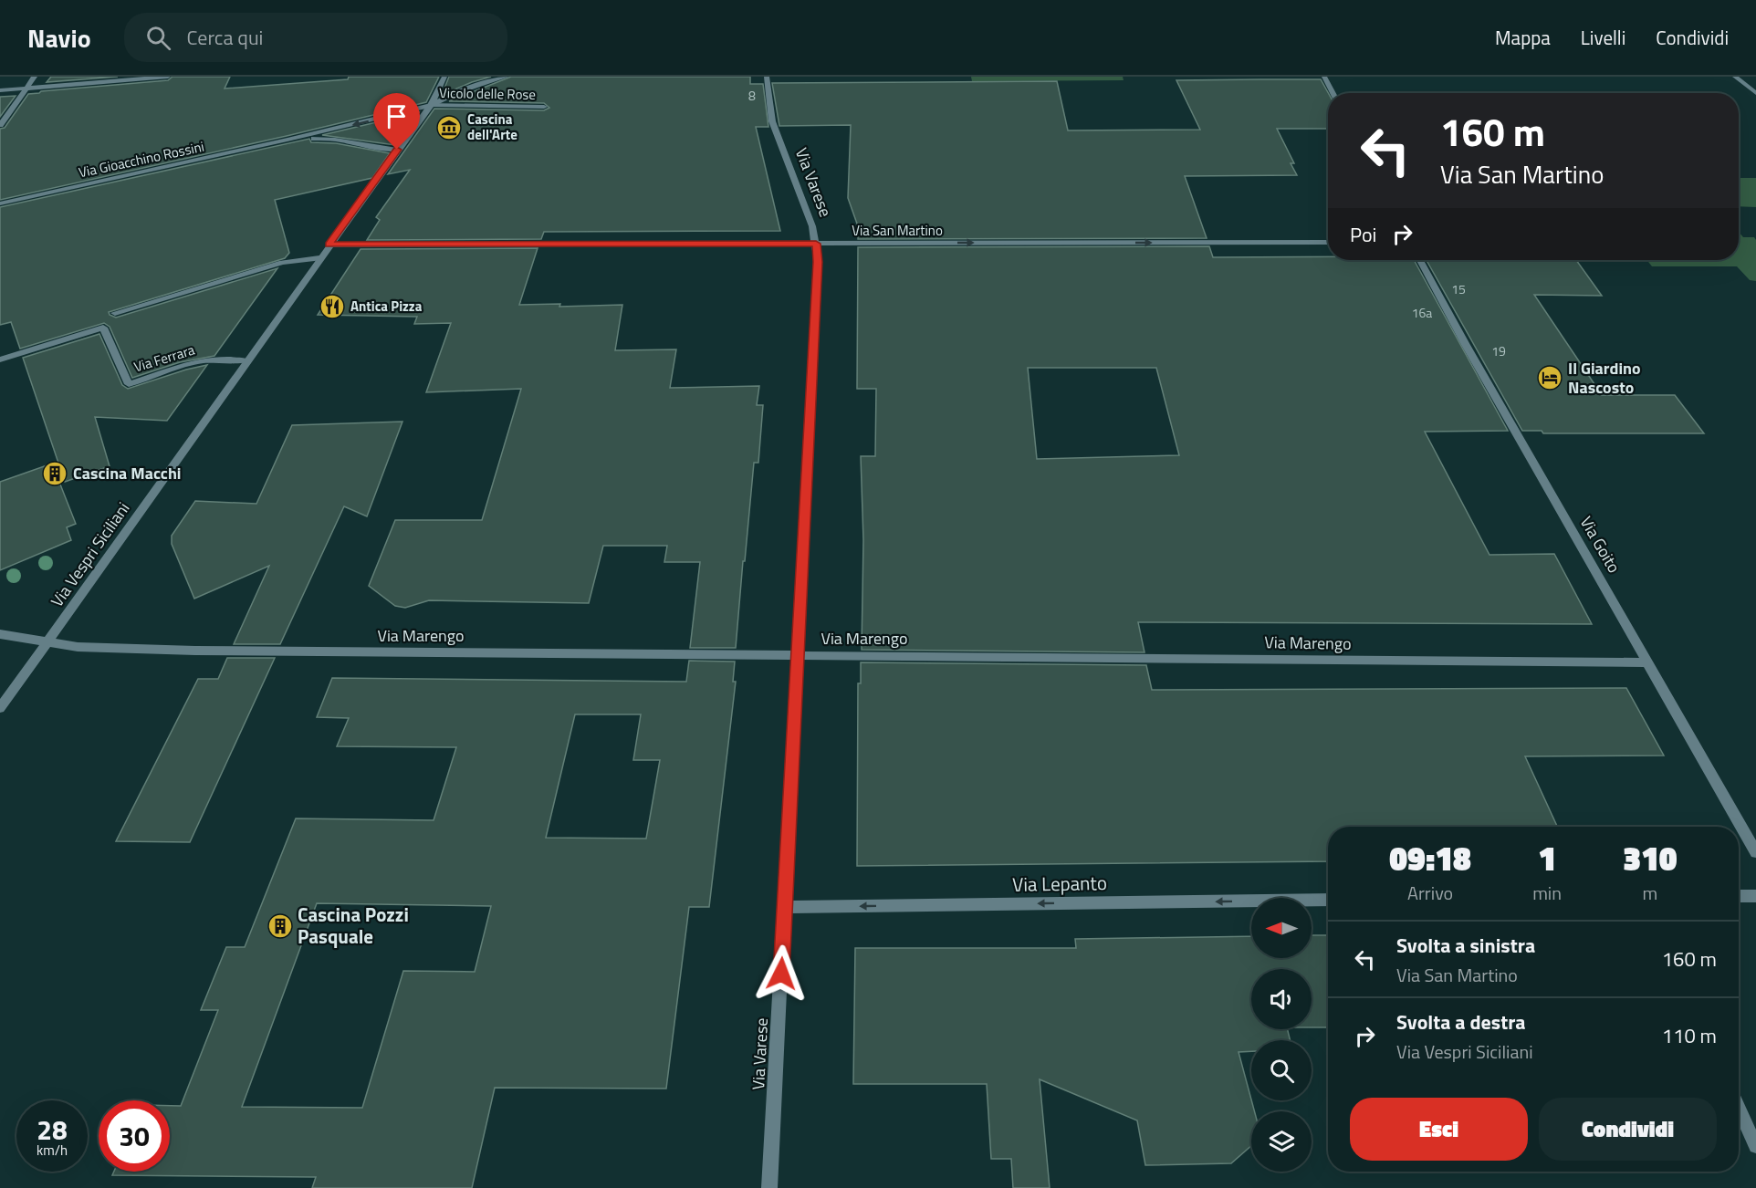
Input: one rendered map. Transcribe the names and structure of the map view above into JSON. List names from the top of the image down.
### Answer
{
  "streets": {
    "street": [
      "Vicolo delle Rose",
      "Via Gioacchino Rossini",
      "Via Varese",
      "Via San Martino",
      "Via Ferrara",
      "Via Goito",
      "Via Vespri Siciliani",
      "Via Marengo",
      "Via Lepanto"
    ]
  },
  "crossings": [
    ["Vicolo delle Rose", "Via Gioacchino Rossini"],
    ["Vicolo delle Rose", "Via Vespri Siciliani"],
    ["Via Gioacchino Rossini", "Via Vespri Siciliani"],
    ["Via Varese", "Via San Martino"],
    ["Via Varese", "Via Marengo"],
    ["Via Varese", "Via Lepanto"],
    ["Via San Martino", "Via Vespri Siciliani"],
    ["Via Ferrara", "Via Vespri Siciliani"],
    ["Via Goito", "Via Marengo"],
    ["Via Vespri Siciliani", "Via Marengo"]
  ],
  "one_way": ["Via San Martino", "Via Lepanto"],
  "places": {
    "museum": ["Cascina dell'Arte"],
    "restaurant": ["Antica Pizza"],
    "hotel": ["Il Giardino Nascosto"],
    "building": ["Cascina Macchi", "Cascina Pozzi Pasquale"]
  },
  "house_numbers": [
    "8",
    "15",
    "16a",
    "19"
  ],
  "north": "left",
  "page": {
    "header": "Navio",
    "search": "Cerca qui",
    "nav": ["Mappa", "Livelli", "Condividi"],
    "turn": ["160 m", "Via San Martino"],
    "then": "Poi",
    "eta": [
      "09:18",
      "Arrivo",
      "1",
      "min",
      "310",
      "m"
    ],
    "list": [
      {
        "name": "Svolta a sinistra",
        "note": "Via San Martino",
        "value": "160 m"
      },
      {
        "name": "Svolta a destra",
        "note": "Via Vespri Siciliani",
        "value": "110 m"
      }
    ],
    "buttons": ["Esci", "Condividi"],
    "speed": "28 km/h",
    "limit": "30"
  }
}
